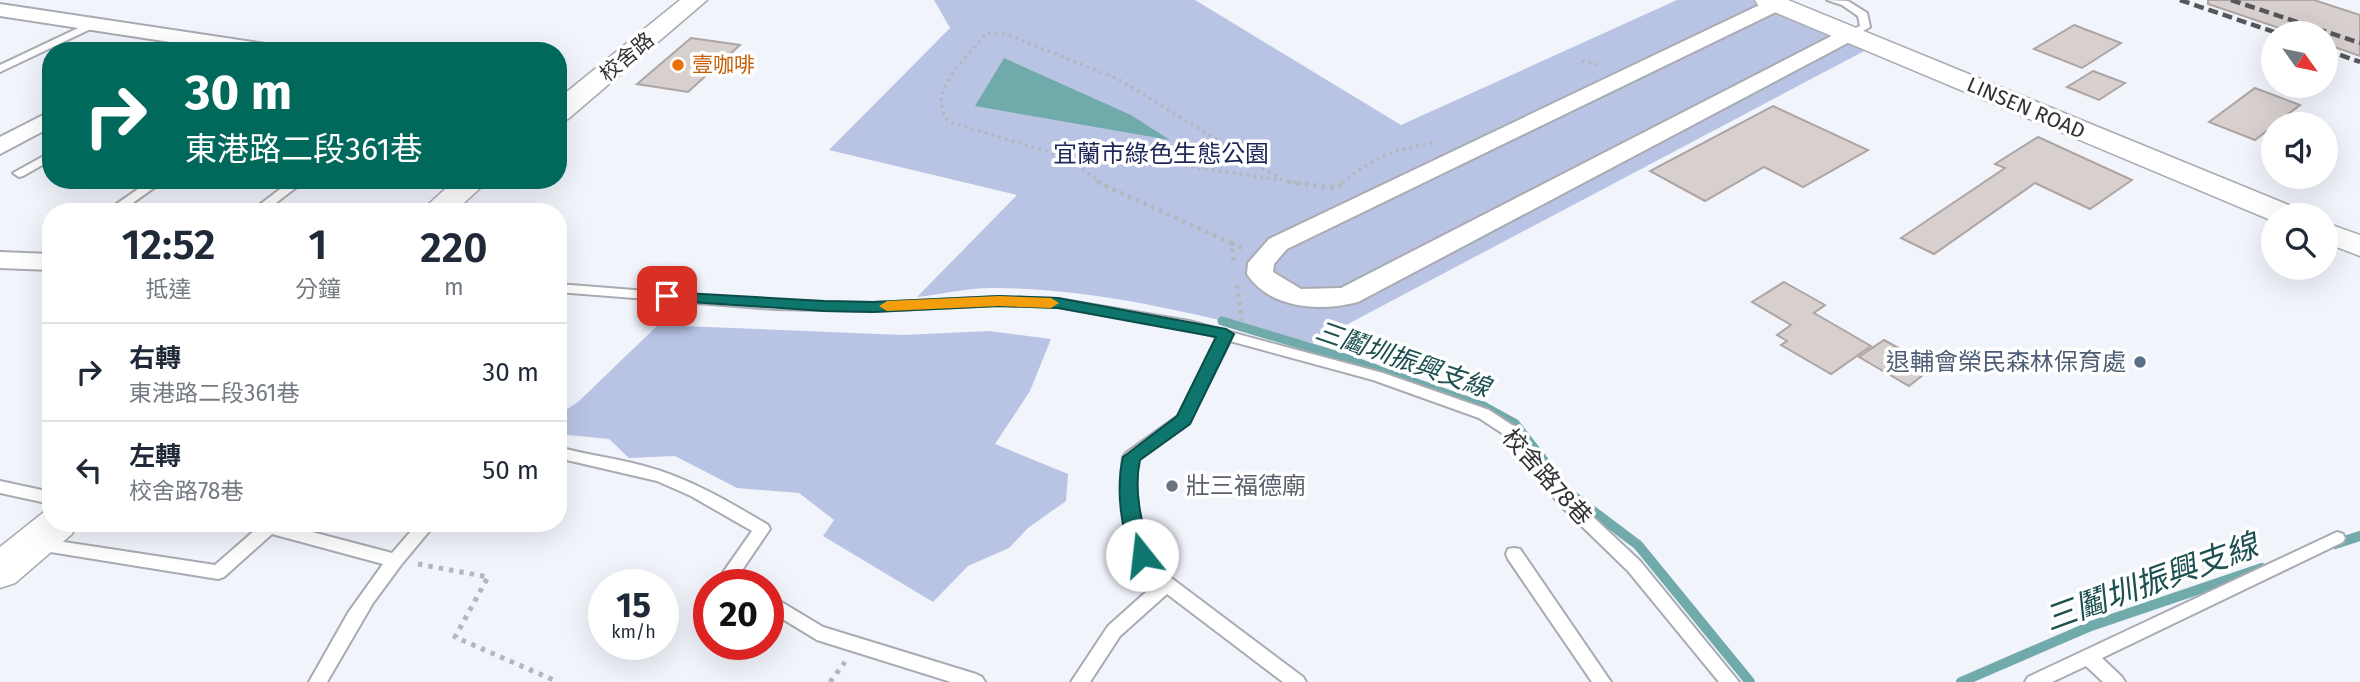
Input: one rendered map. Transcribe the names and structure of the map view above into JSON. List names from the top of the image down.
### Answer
{
  "streets": {
    "street": ["校舍路", "LINSEN ROAD"],
    "lane": ["校舍路78巷"]
  },
  "water": ["三鬮圳振興支線"],
  "parks": ["宜蘭市綠色生態公園"],
  "places": ["壹咖啡", "退輔會榮民森林保育處", "壯三福德廟"],
  "north": "bottom right",
  "page": {
    "turn": ["30 m", "東港路二段361巷"],
    "eta": [
      "12:52",
      "抵達",
      "1",
      "分鐘",
      "220",
      "m"
    ],
    "list": [
      {
        "name": "右轉",
        "note": "東港路二段361巷",
        "value": "30 m"
      },
      {
        "name": "左轉",
        "note": "校舍路78巷",
        "value": "50 m"
      }
    ],
    "speed": "15 km/h",
    "limit": "20"
  }
}
